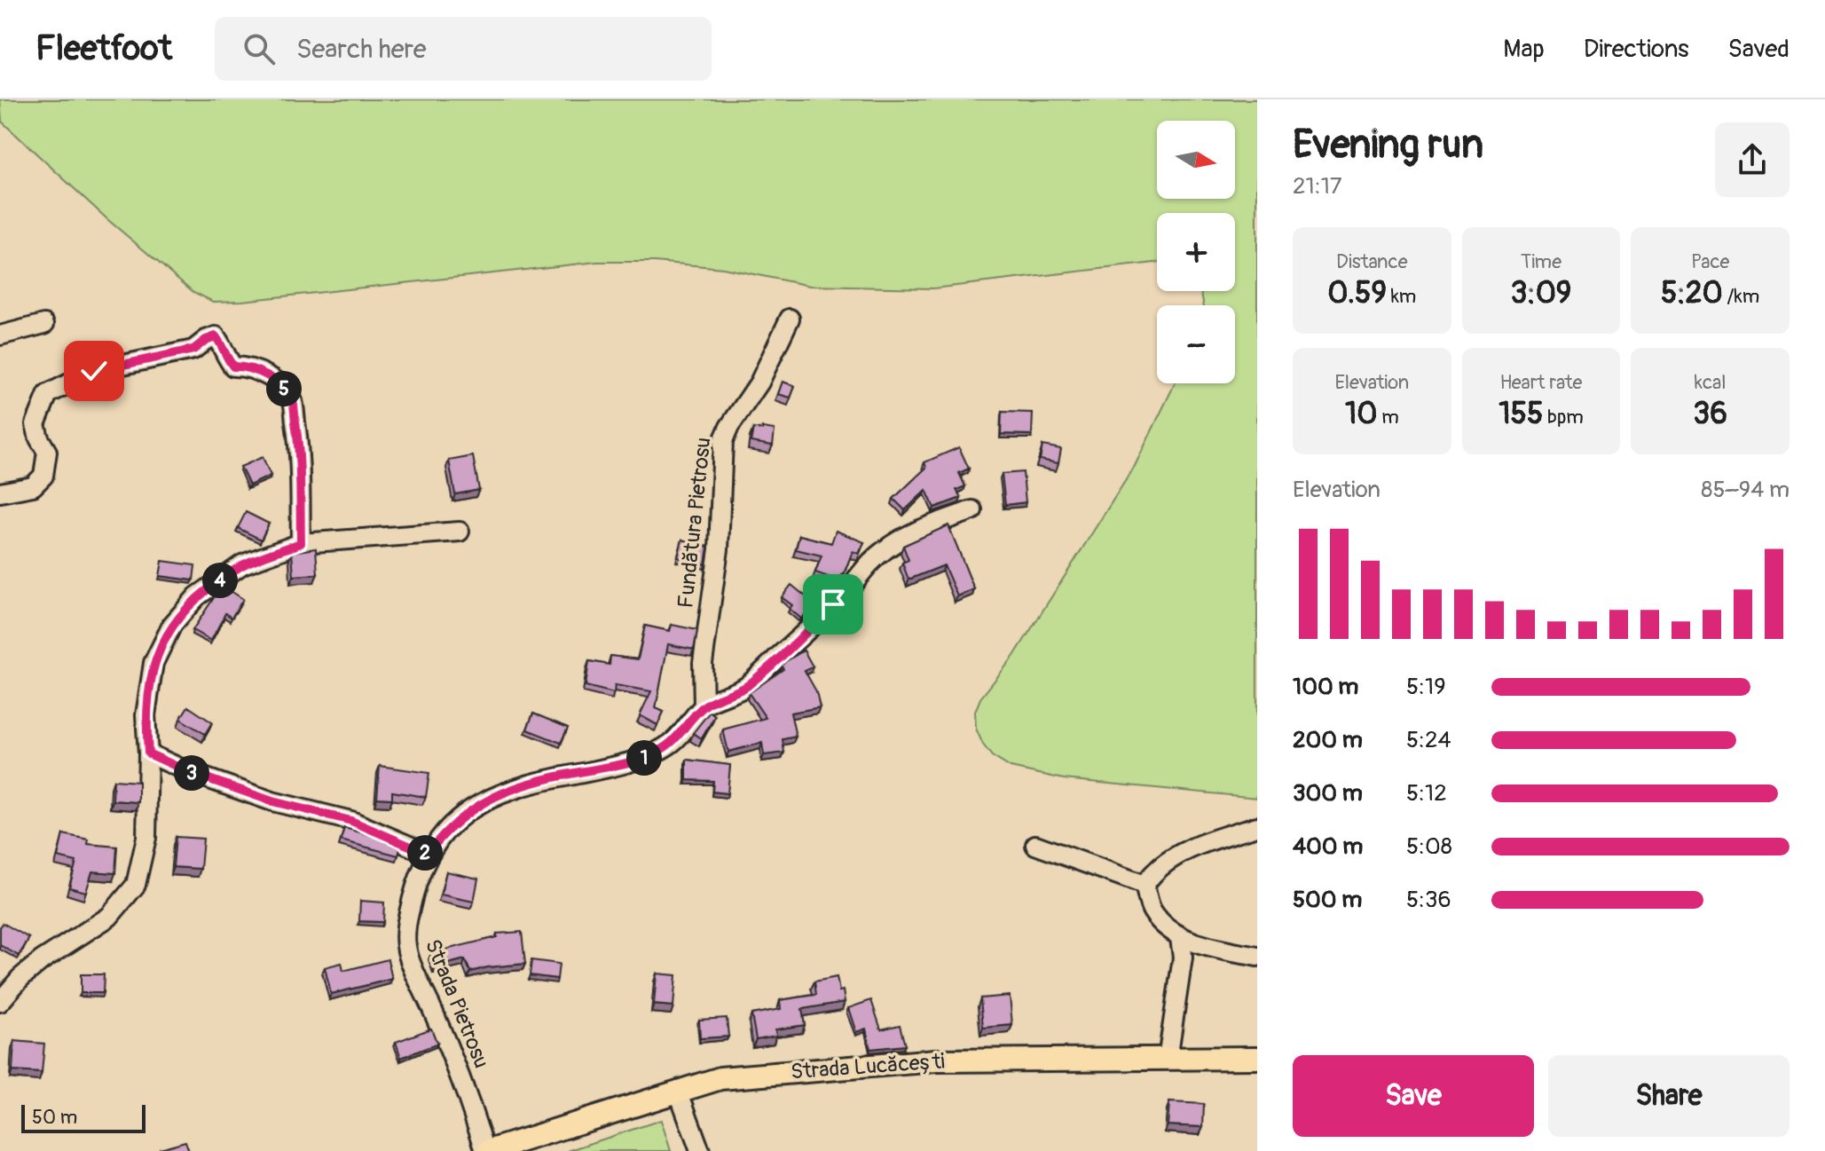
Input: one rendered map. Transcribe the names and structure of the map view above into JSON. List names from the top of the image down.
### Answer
{
  "streets": {
    "main road": ["Strada Lucăcești"],
    "street": ["Fundătura Pietrosu", "Strada Pietrosu"]
  },
  "crossings": [
    ["Fundătura Pietrosu", "Strada Pietrosu"],
    ["Strada Pietrosu", "Strada Lucăcești"]
  ],
  "scale_bar": "50 m",
  "north": "right",
  "page": {
    "header": "Fleetfoot",
    "search": "Search here",
    "nav": ["Map", "Directions", "Saved"],
    "heading": ["Evening run", "21:17"],
    "map_buttons": ["+", "−"],
    "stats": [
      ["Distance", "0.59 km"],
      ["Time", "3:09"],
      ["Pace", "5:20 /km"],
      ["Elevation", "10 m"],
      ["Heart rate", "155 bpm"],
      ["kcal", "36"]
    ],
    "pins": [
      "5",
      "4",
      "1",
      "3",
      "2"
    ],
    "chart": ["Elevation", "85–94 m"],
    "list": [
      {
        "name": "100 m",
        "note": "5:19"
      },
      {
        "name": "200 m",
        "note": "5:24"
      },
      {
        "name": "300 m",
        "note": "5:12"
      },
      {
        "name": "400 m",
        "note": "5:08"
      },
      {
        "name": "500 m",
        "note": "5:36"
      }
    ],
    "buttons": ["Save", "Share"],
    "scale": "50 m"
  }
}
